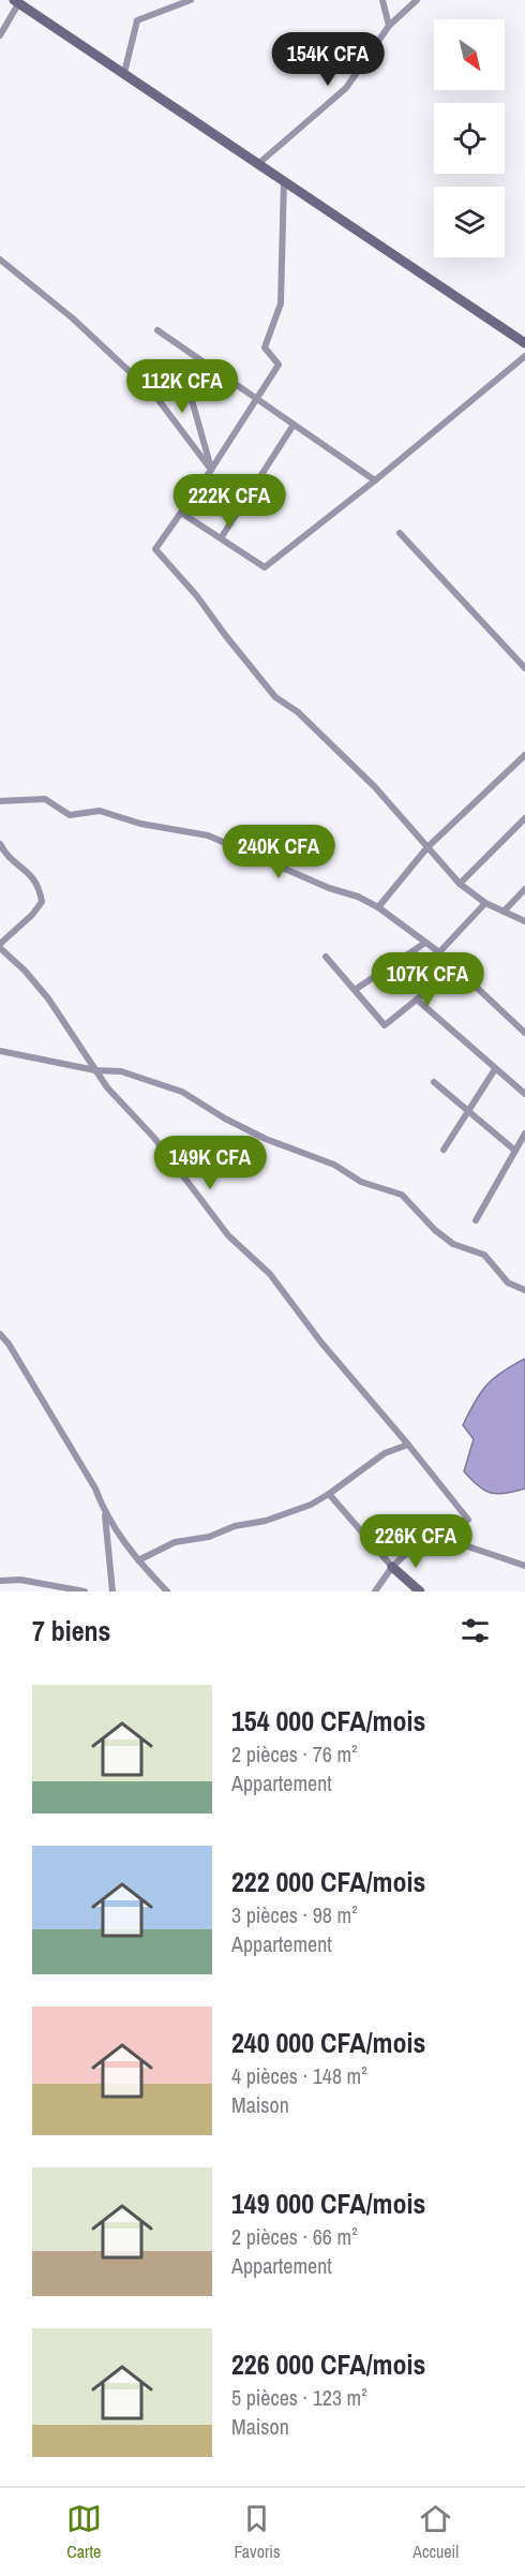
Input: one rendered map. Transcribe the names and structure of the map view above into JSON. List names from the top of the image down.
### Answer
{
  "north": "bottom right",
  "page": {
    "price": [
      "154K CFA",
      "112K CFA",
      "222K CFA",
      "240K CFA",
      "107K CFA",
      "149K CFA",
      "226K CFA"
    ],
    "heading": "7 biens",
    "list": [
      {
        "name": "154 000 CFA/mois",
        "note": "2 pièces · 76 m² · Appartement"
      },
      {
        "name": "222 000 CFA/mois",
        "note": "3 pièces · 98 m² · Appartement"
      },
      {
        "name": "240 000 CFA/mois",
        "note": "4 pièces · 148 m² · Maison"
      },
      {
        "name": "149 000 CFA/mois",
        "note": "2 pièces · 66 m² · Appartement"
      },
      {
        "name": "226 000 CFA/mois",
        "note": "5 pièces · 123 m² · Maison"
      }
    ],
    "tabs": ["Carte", "Favoris", "Accueil"]
  }
}
